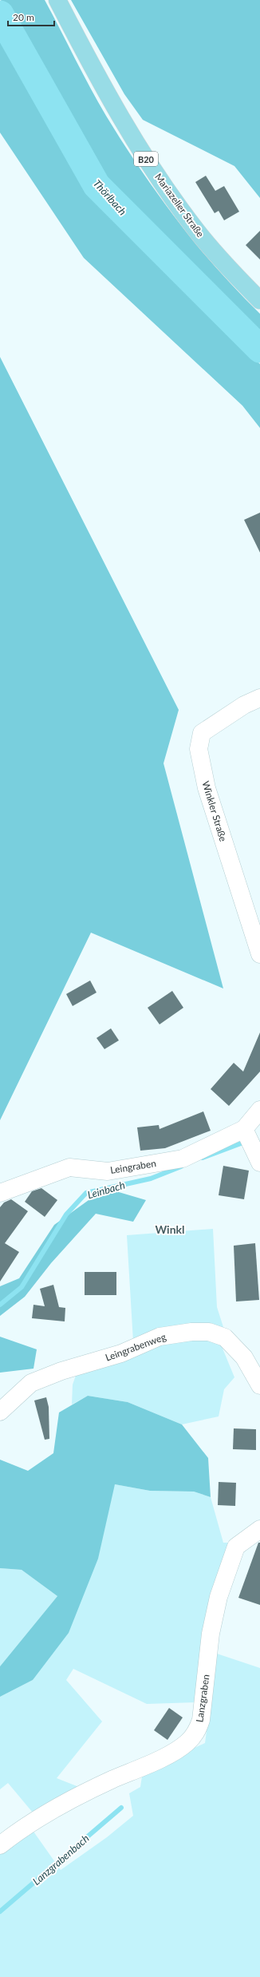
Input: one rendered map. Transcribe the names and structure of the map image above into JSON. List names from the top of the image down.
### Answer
{
  "streets": {
    "main road": ["B20", "Mariazeller Straße"],
    "street": [
      "Winkler Straße",
      "Leingraben",
      "Leingrabenweg",
      "Lanzgraben"
    ]
  },
  "districts": ["Winkl"],
  "water": ["Thörlbach", "Leinbach", "Lanzgrabenbach"],
  "scale_bar": "20 m"
}
